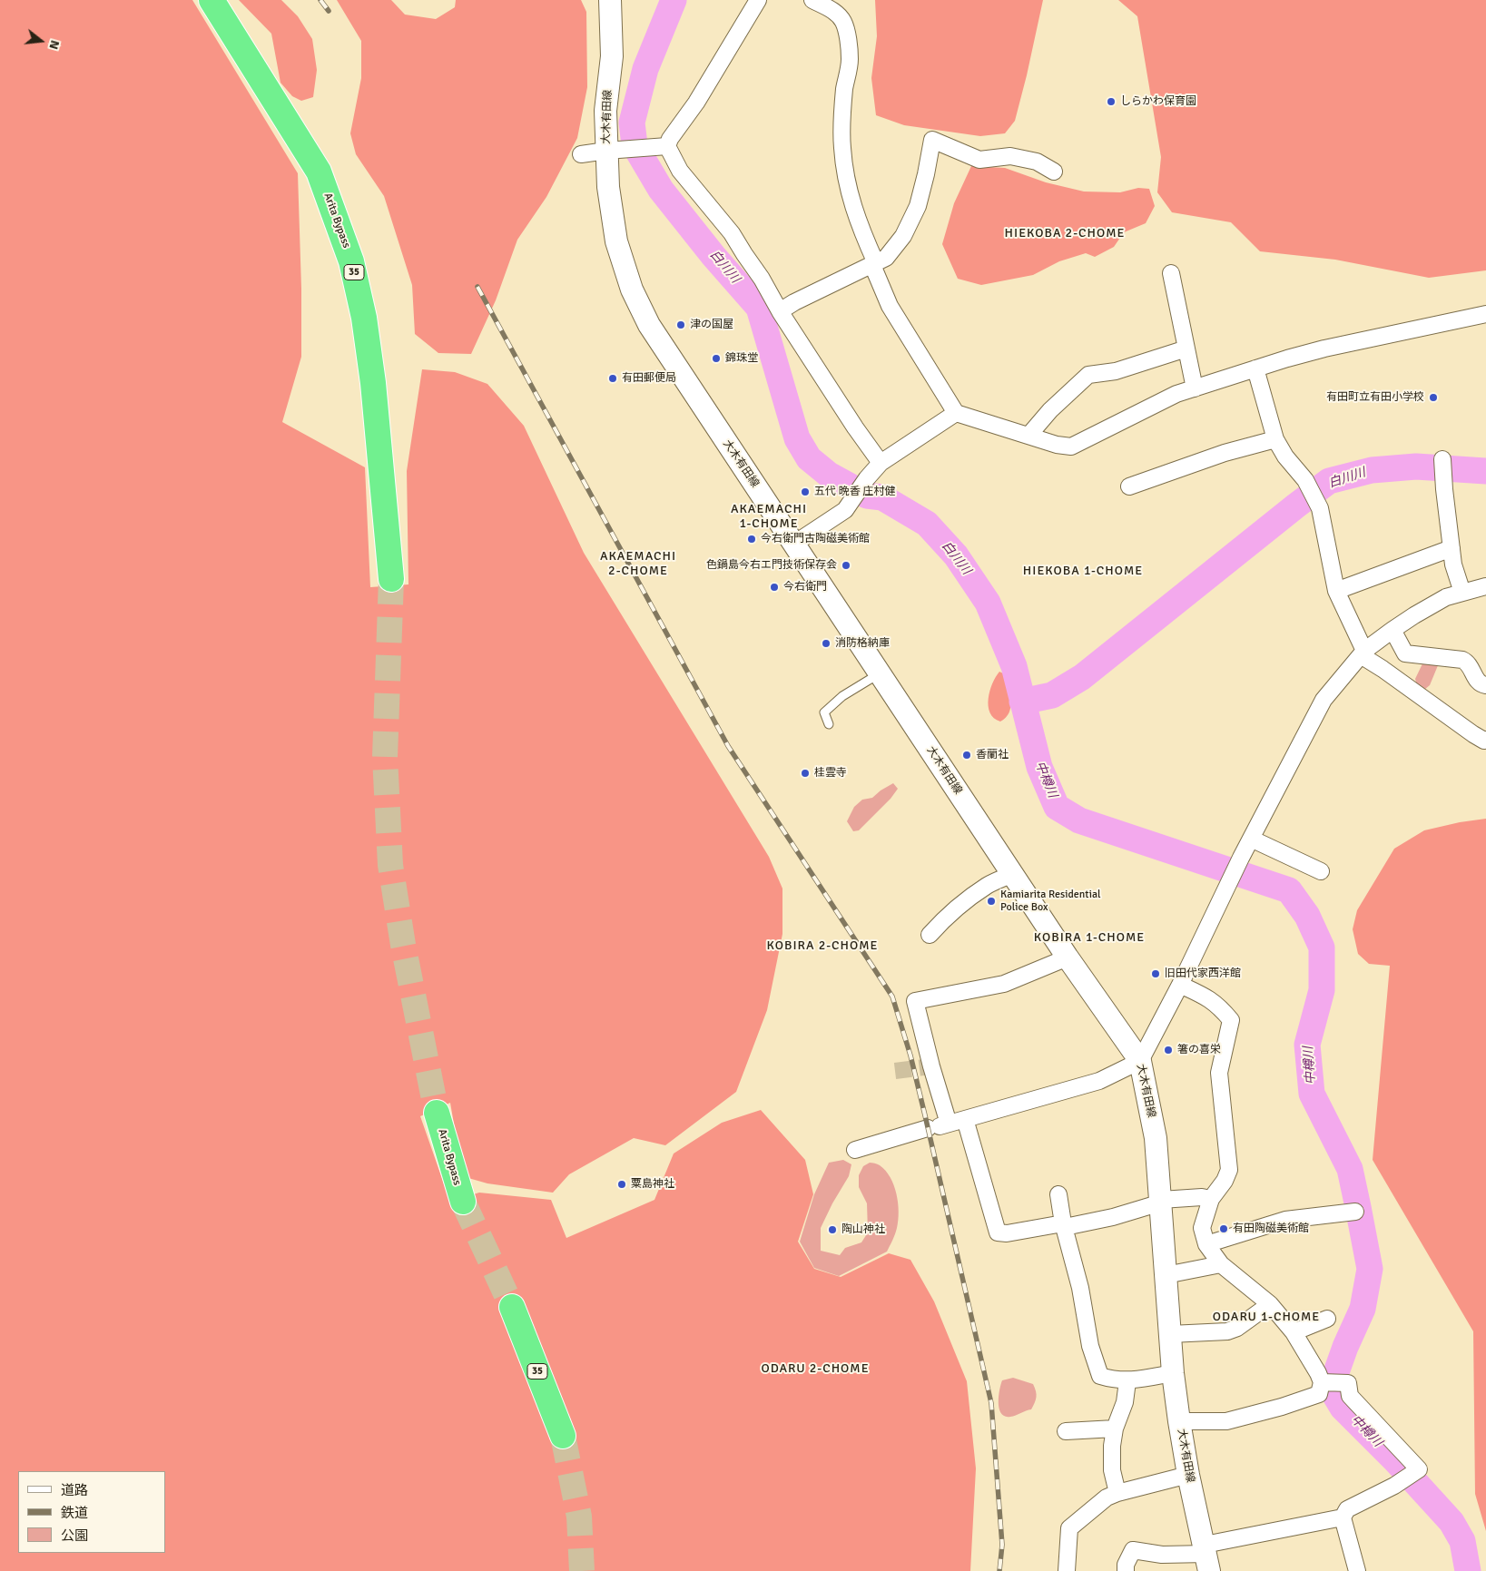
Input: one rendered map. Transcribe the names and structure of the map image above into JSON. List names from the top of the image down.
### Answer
{
  "streets": {
    "highway": ["Arita Bypass", "35"],
    "main road": ["大木有田線"]
  },
  "districts": [
    "HIEKOBA 2-CHOME",
    "AKAEMACHI 1-CHOME",
    "AKAEMACHI 2-CHOME",
    "HIEKOBA 1-CHOME",
    "KOBIRA 1-CHOME",
    "KOBIRA 2-CHOME",
    "ODARU 1-CHOME",
    "ODARU 2-CHOME"
  ],
  "water": ["白川川", "中樽川"],
  "places": [
    "しらかわ保育園",
    "津の国屋",
    "錦珠堂",
    "有田郵便局",
    "有田町立有田小学校",
    "五代 晩香 庄村健",
    "今右衛門古陶磁美術館",
    "色鍋島今右エ門技術保存会",
    "今右衛門",
    "消防格納庫",
    "香蘭社",
    "桂雲寺",
    "Kamiarita Residential Police Box",
    "旧田代家西洋館",
    "箸の喜栄",
    "粟島神社",
    "有田陶磁美術館",
    "陶山神社"
  ],
  "legend": ["道路", "鉄道", "公園"],
  "north": "right"
}
